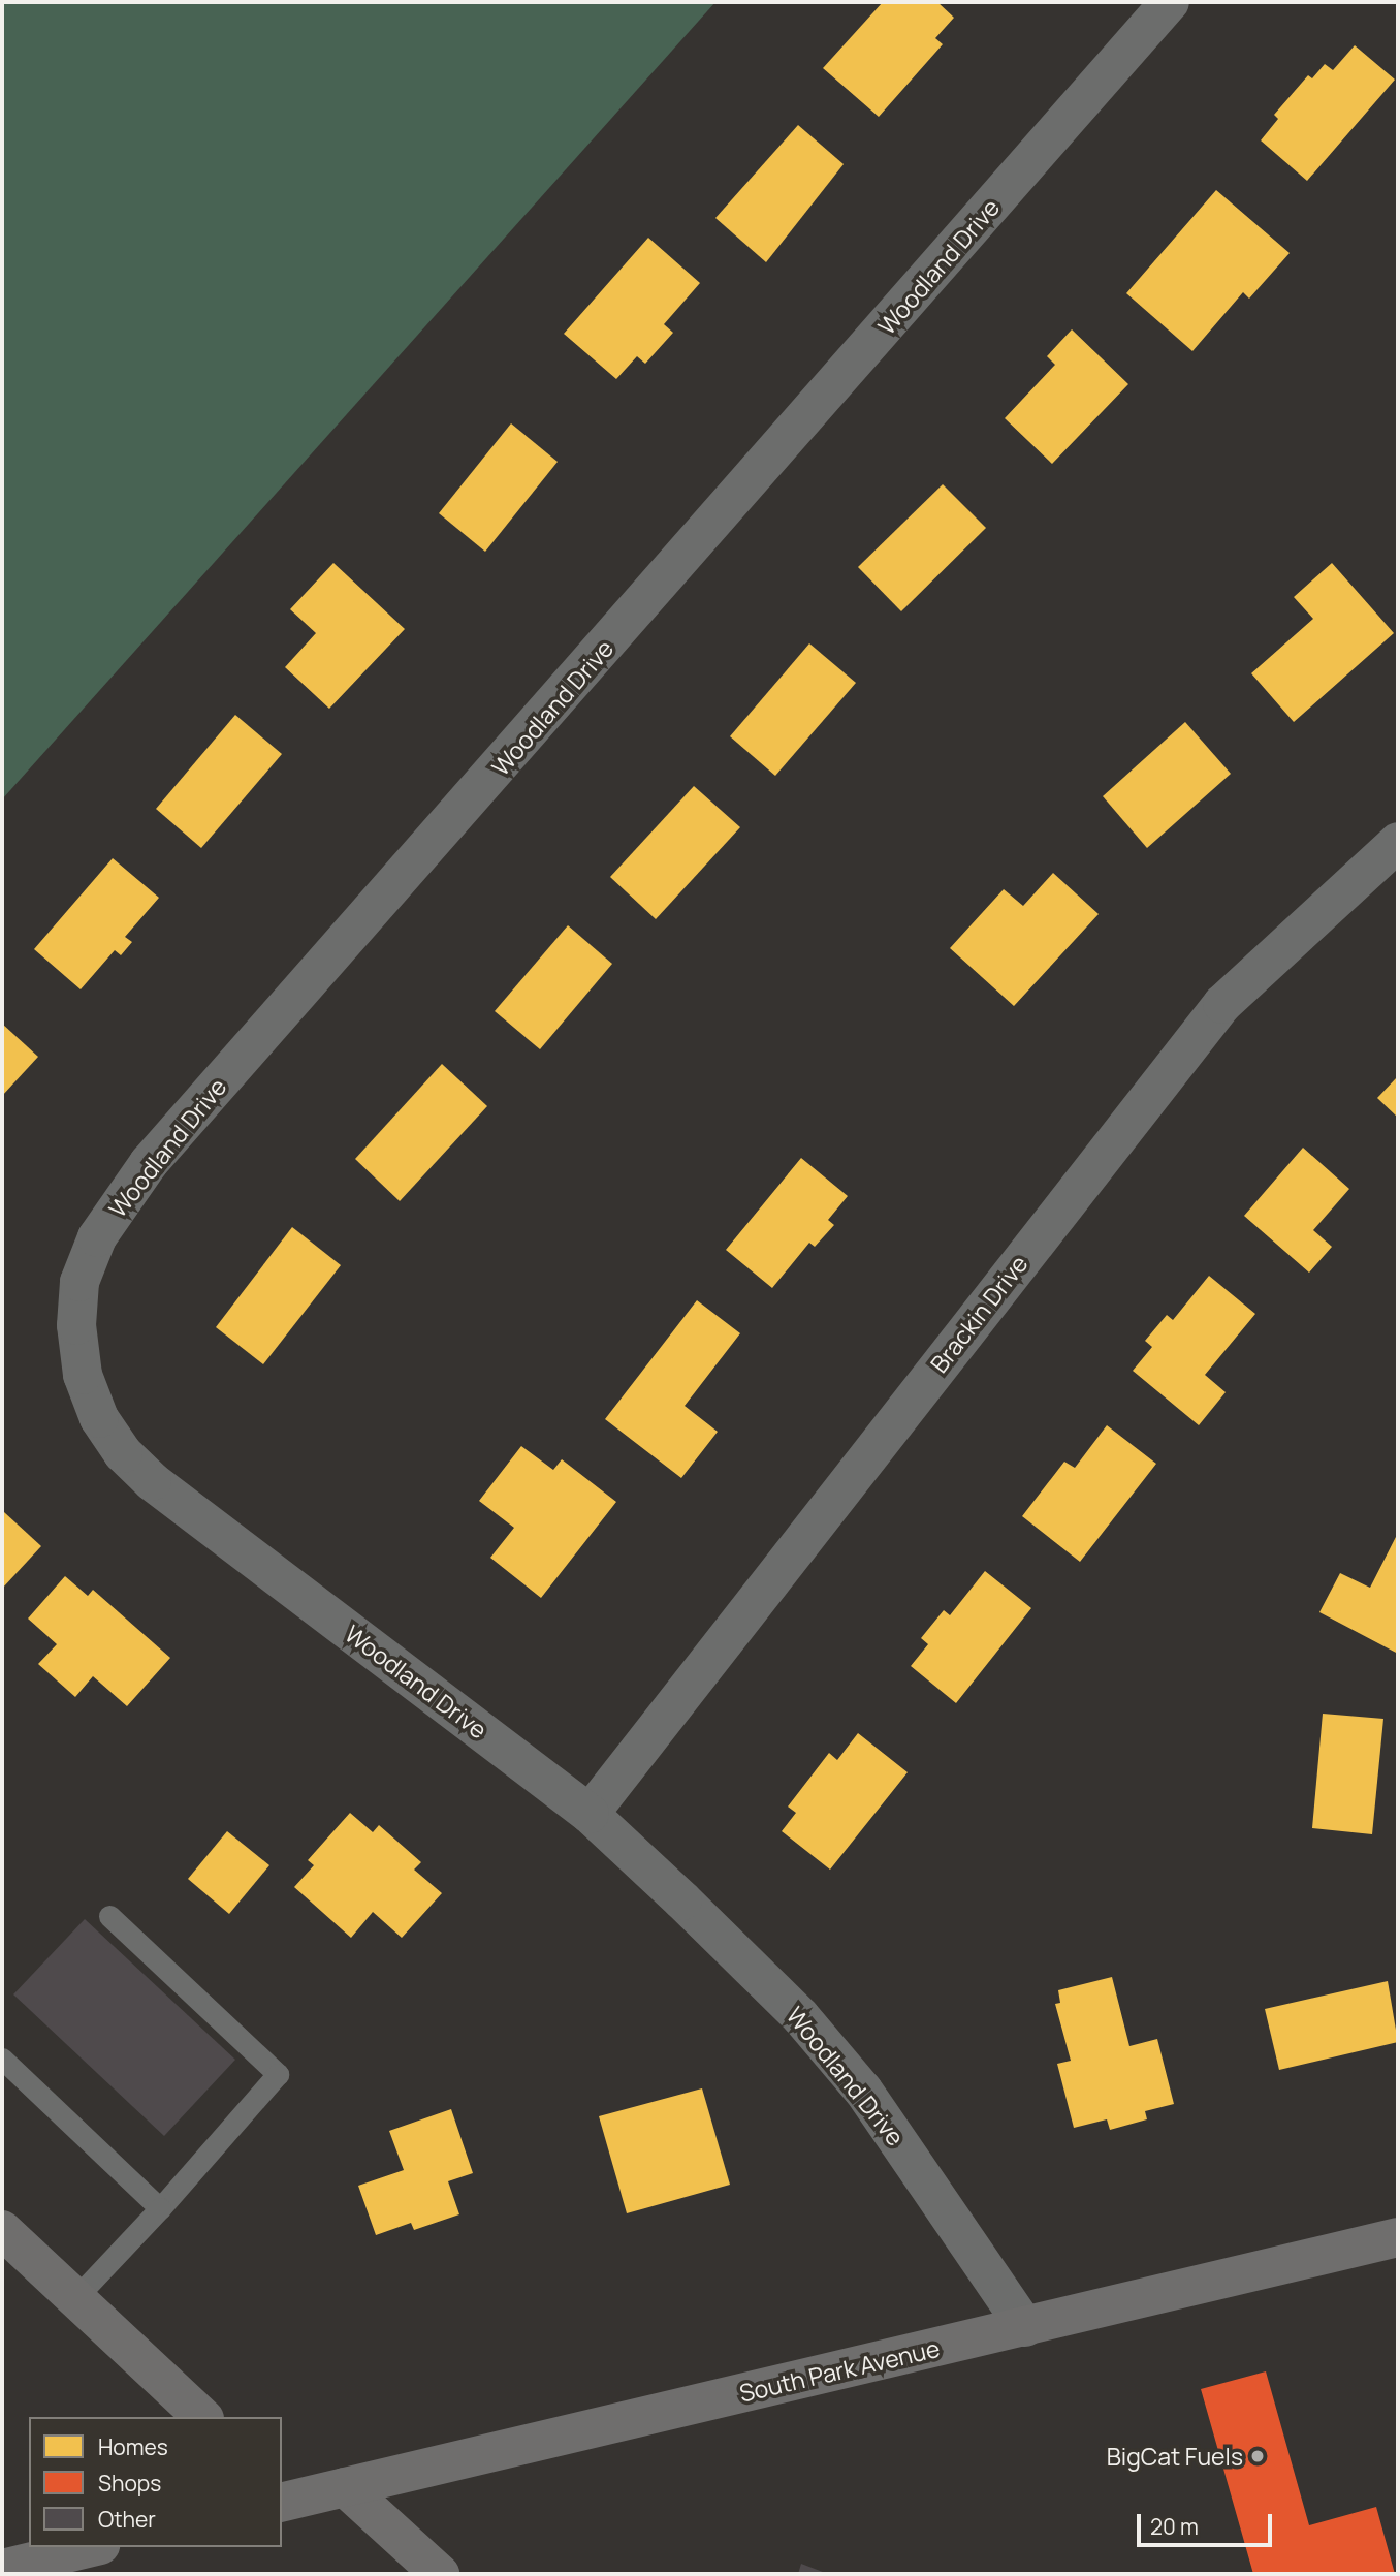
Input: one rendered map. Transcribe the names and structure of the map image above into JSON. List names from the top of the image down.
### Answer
{
  "streets": {
    "street": ["Woodland Drive", "Brackin Drive", "South Park Avenue"]
  },
  "crossings": [
    ["Woodland Drive", "Brackin Drive"],
    ["Woodland Drive", "South Park Avenue"]
  ],
  "places": ["BigCat Fuels"],
  "legend": ["Homes", "Shops", "Other"],
  "scale_bar": "20 m"
}
